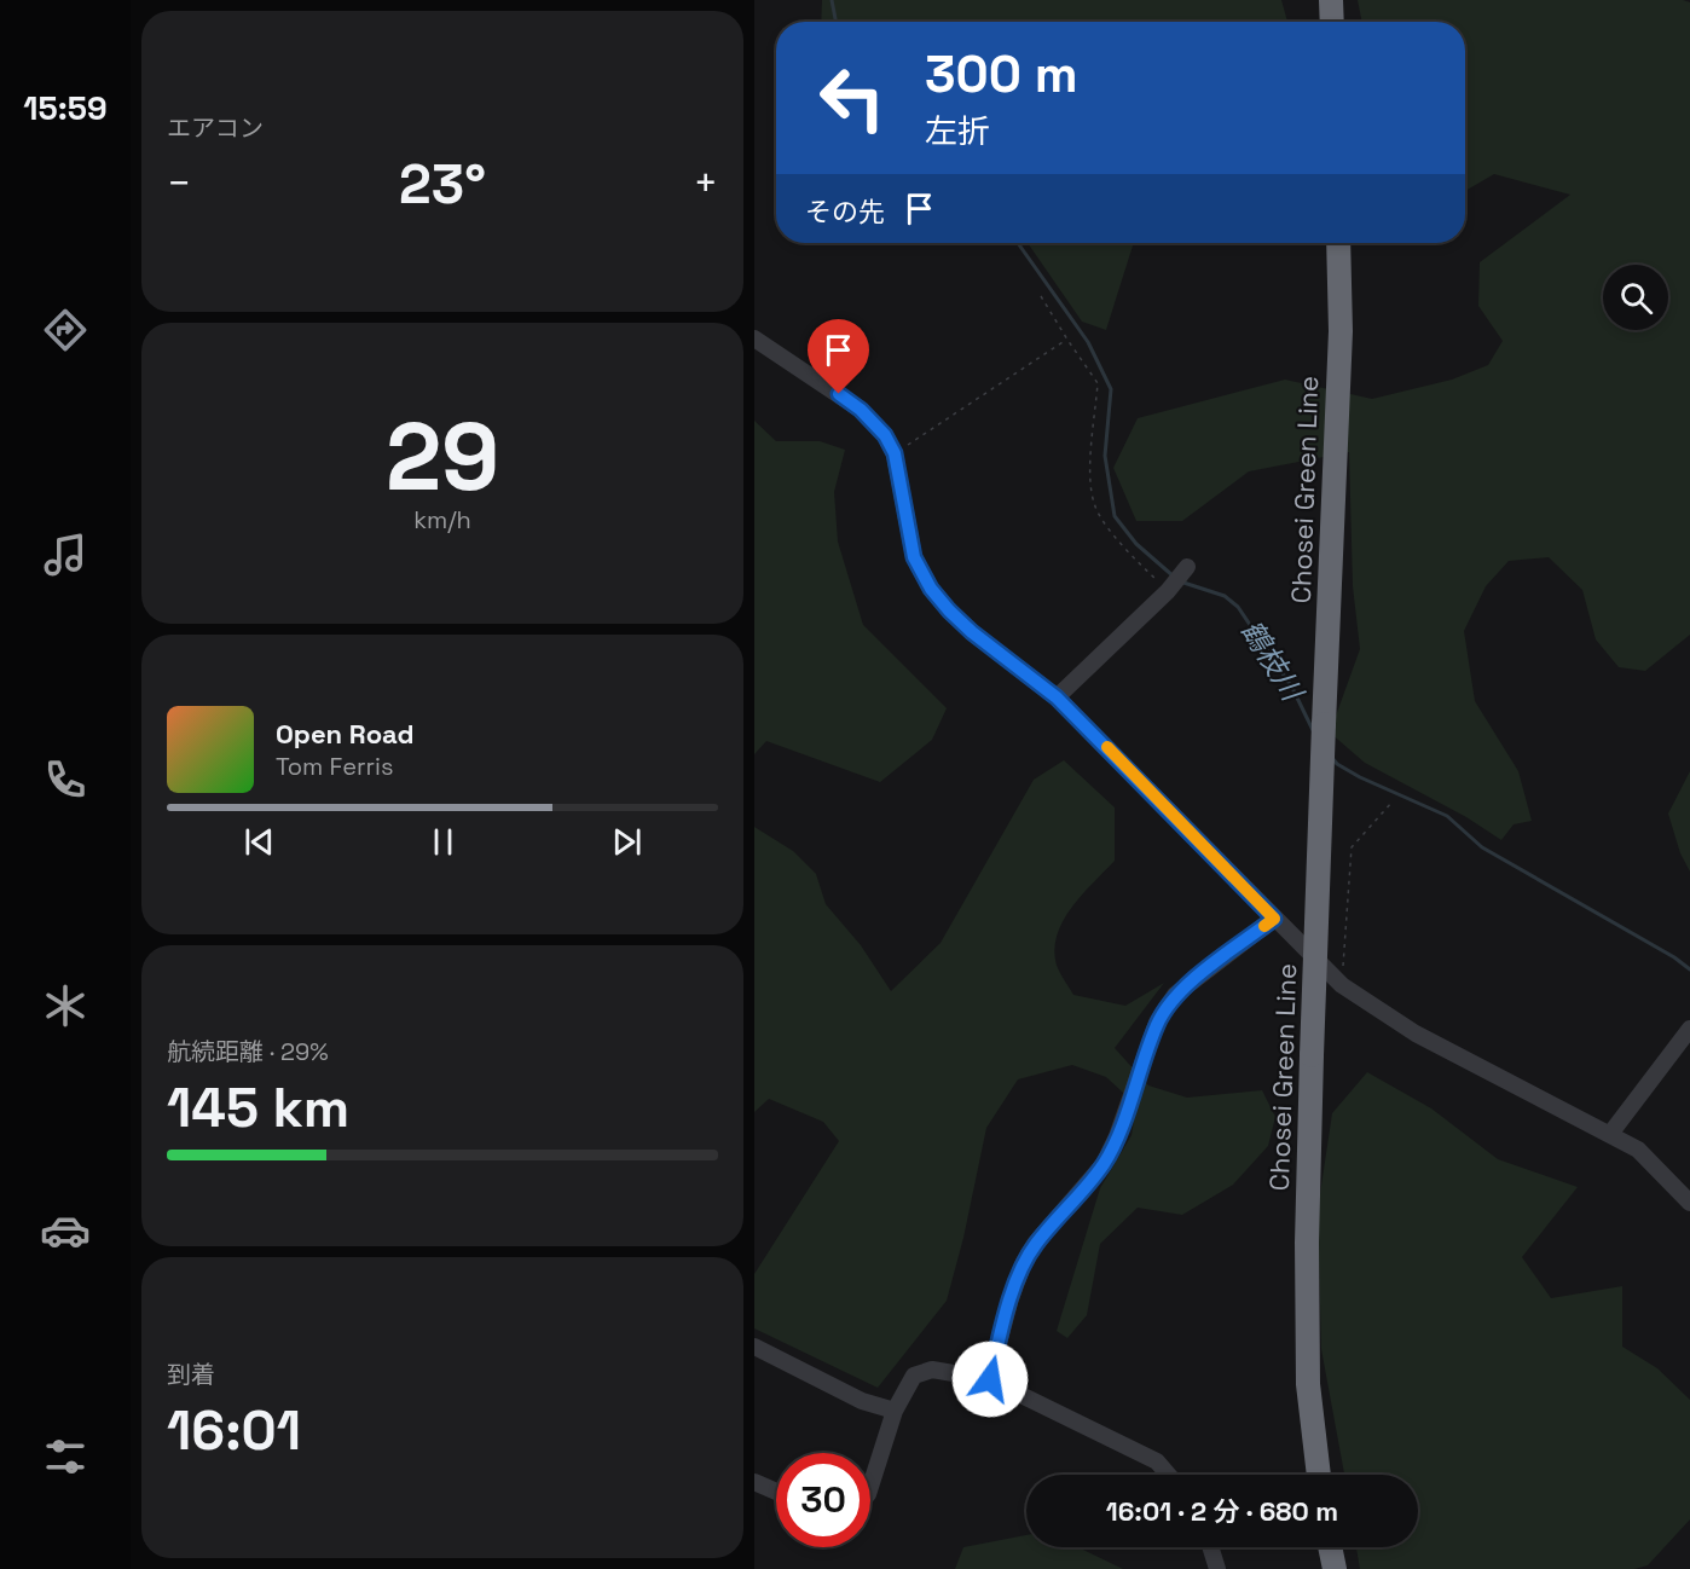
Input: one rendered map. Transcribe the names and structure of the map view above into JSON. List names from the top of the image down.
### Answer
{
  "streets": {
    "highway": ["Chosei Green Line"]
  },
  "water": ["鶴枝川"],
  "page": {
    "tabs": "15:59",
    "tile": [
      "エアコン",
      ["29", "km/h"],
      ["航続距離 · 29%", "145 km"],
      ["到着", "16:01"]
    ],
    "turn": ["300 m", "左折"],
    "heat": ["−", "23°", "+"],
    "then": "その先",
    "song": ["Open Road", "Tom Ferris"],
    "limit": "30",
    "trip": "16:01 · 2 分 · 680 m"
  }
}
